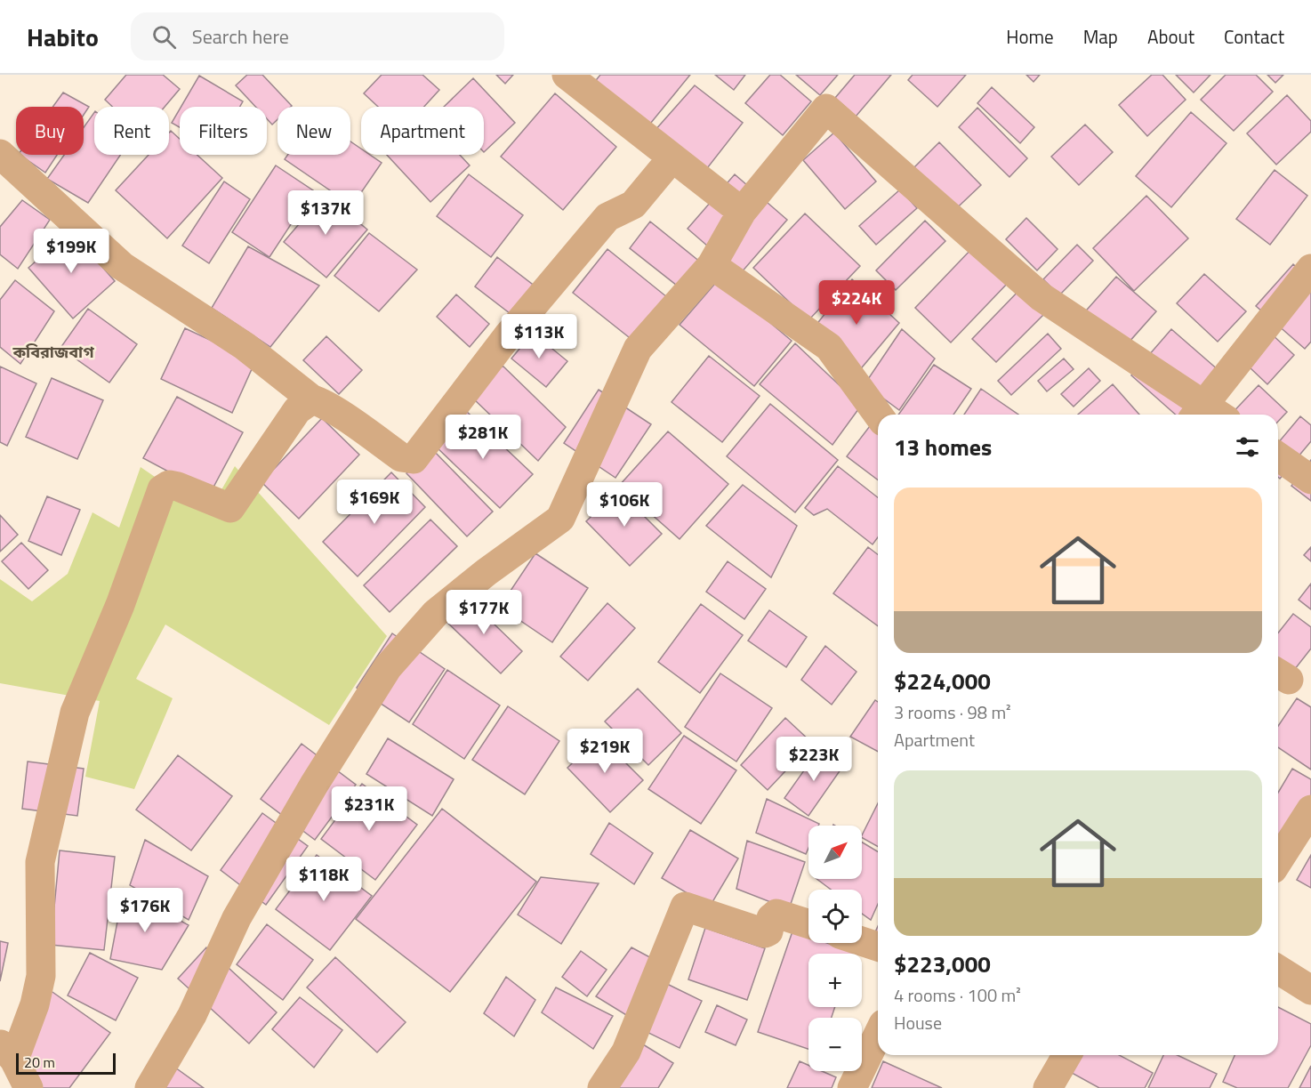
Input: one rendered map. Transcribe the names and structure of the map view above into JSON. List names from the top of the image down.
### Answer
{
  "districts": ["কবিরাজবাগ"],
  "scale_bar": "20 m",
  "north": "top right",
  "page": {
    "header": "Habito",
    "search": "Search here",
    "nav": [
      "Home",
      "Map",
      "About",
      "Contact"
    ],
    "chip": [
      "Buy",
      "Rent",
      "Filters",
      "New",
      "Apartment"
    ],
    "price": [
      "$137K",
      "$199K",
      "$224K",
      "$113K",
      "$281K",
      "$169K",
      "$106K",
      "$177K",
      "$219K",
      "$223K",
      "$231K",
      "$118K",
      "$176K"
    ],
    "heading": "13 homes",
    "list": [
      {
        "name": "$224,000",
        "note": "3 rooms · 98 m² · Apartment"
      },
      {
        "name": "$223,000",
        "note": "4 rooms · 100 m² · House"
      }
    ],
    "map_buttons": ["+", "−"],
    "scale": "20 m"
  }
}
